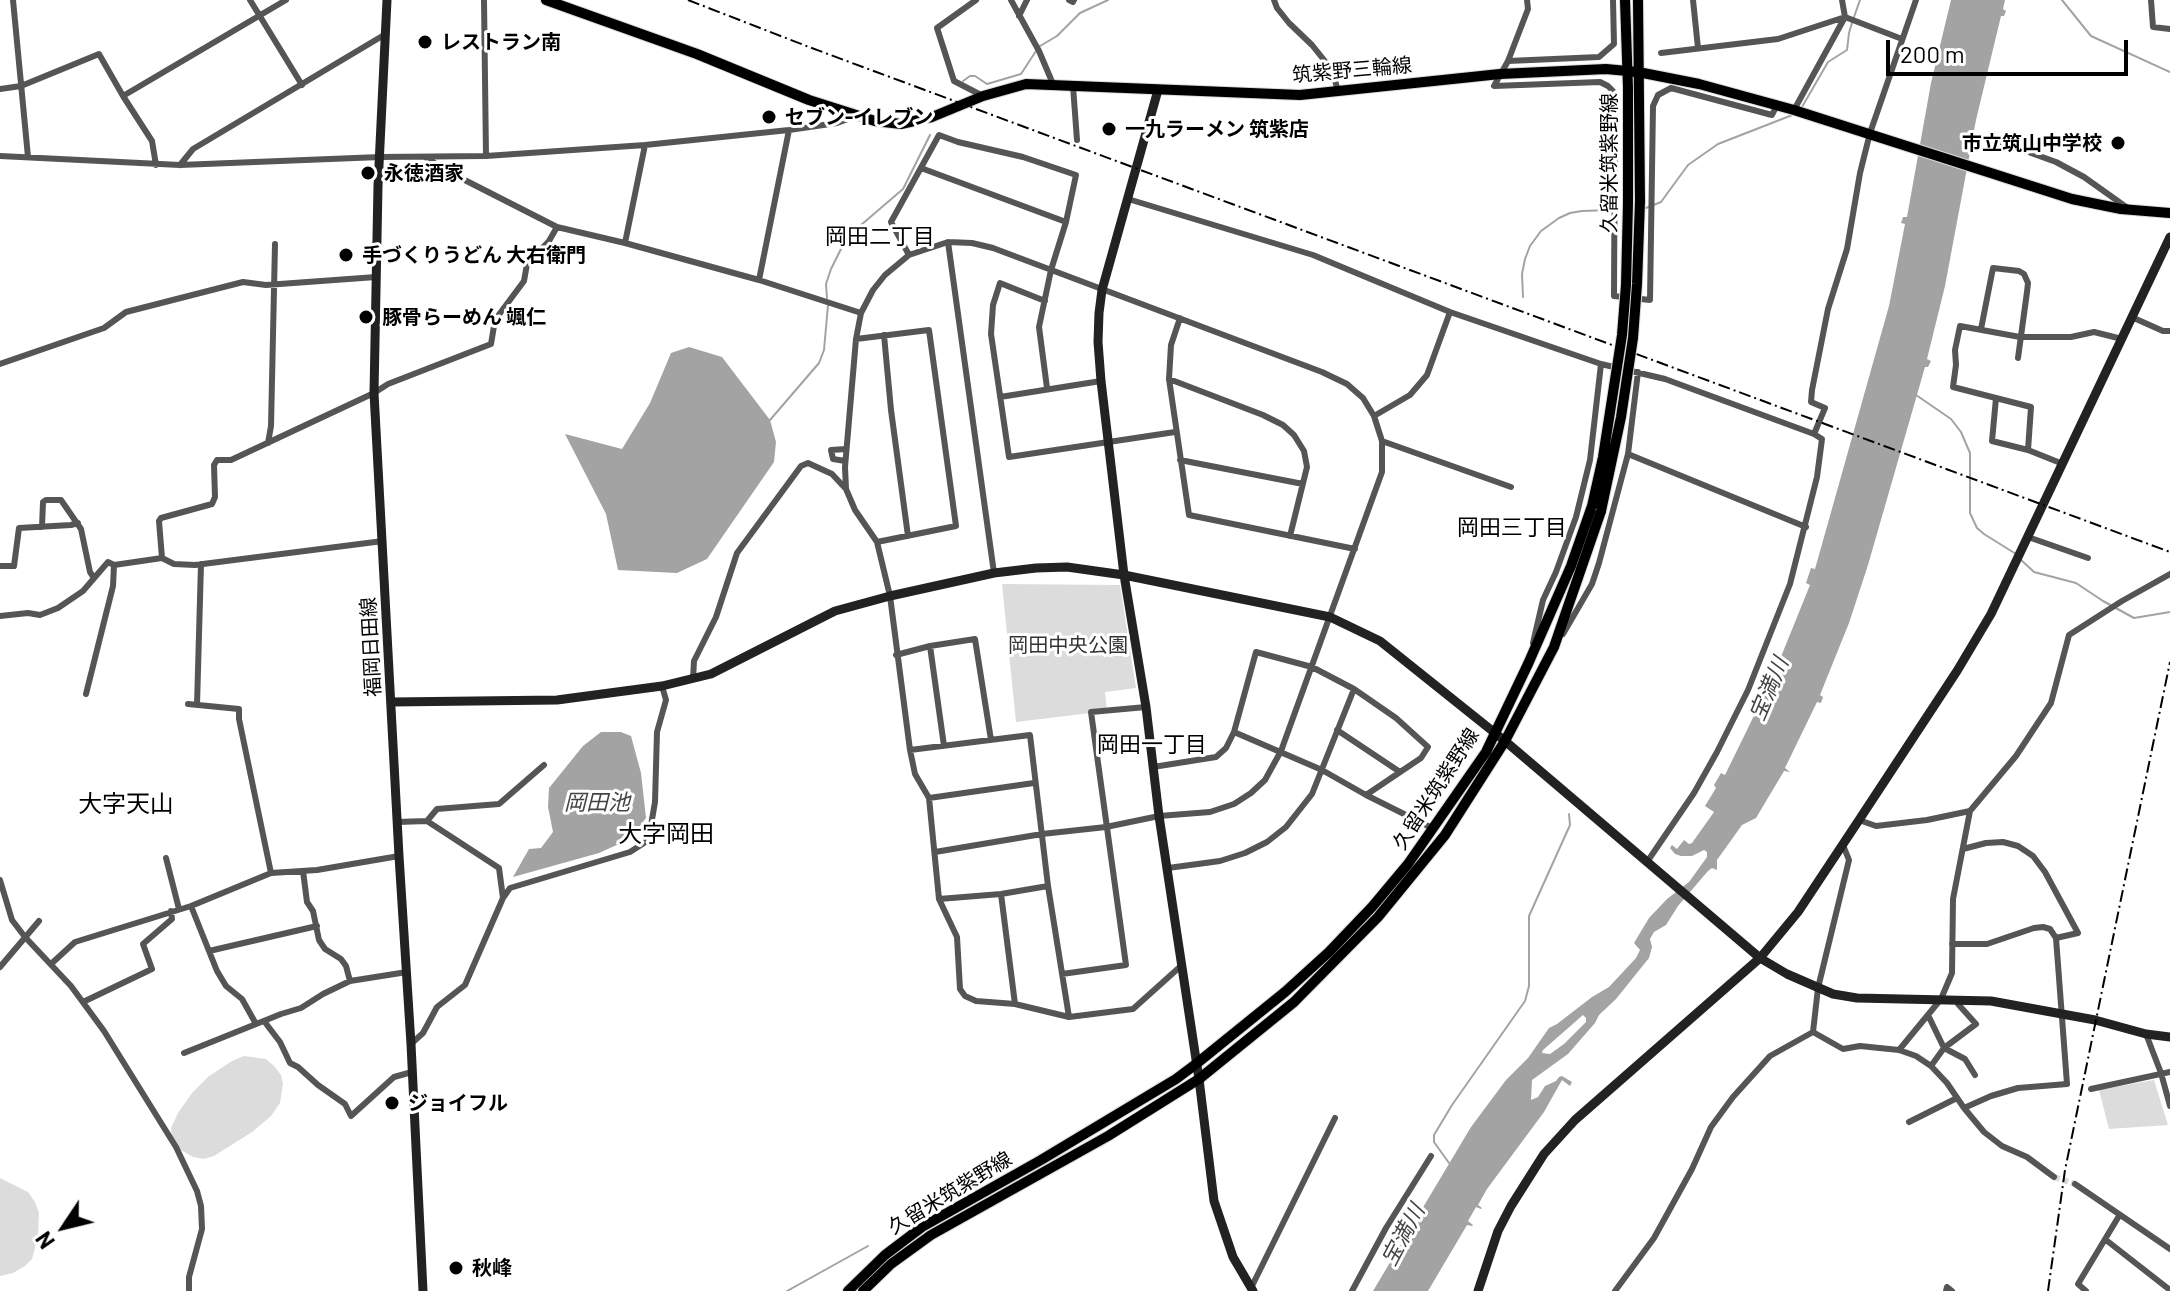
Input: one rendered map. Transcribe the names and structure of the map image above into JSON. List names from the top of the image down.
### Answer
{
  "streets": {
    "main road": ["筑紫野三輪線", "久留米筑紫野線"],
    "street": ["福岡日田線"]
  },
  "crossings": [
    ["筑紫野三輪線", "久留米筑紫野線"]
  ],
  "districts": [
    "岡田二丁目",
    "岡田三丁目",
    "岡田一丁目",
    "大字天山",
    "大字岡田"
  ],
  "water": ["宝満川", "岡田池"],
  "parks": ["岡田中央公園"],
  "places": [
    "レストラン南",
    "セブン-イレブン",
    "一九ラーメン 筑紫店",
    "市立筑山中学校",
    "永徳酒家",
    "手づくりうどん 大右衛門",
    "豚骨らーめん 颯仁",
    "ジョイフル",
    "秋峰"
  ],
  "scale_bar": "200 m",
  "north": "bottom left"
}
